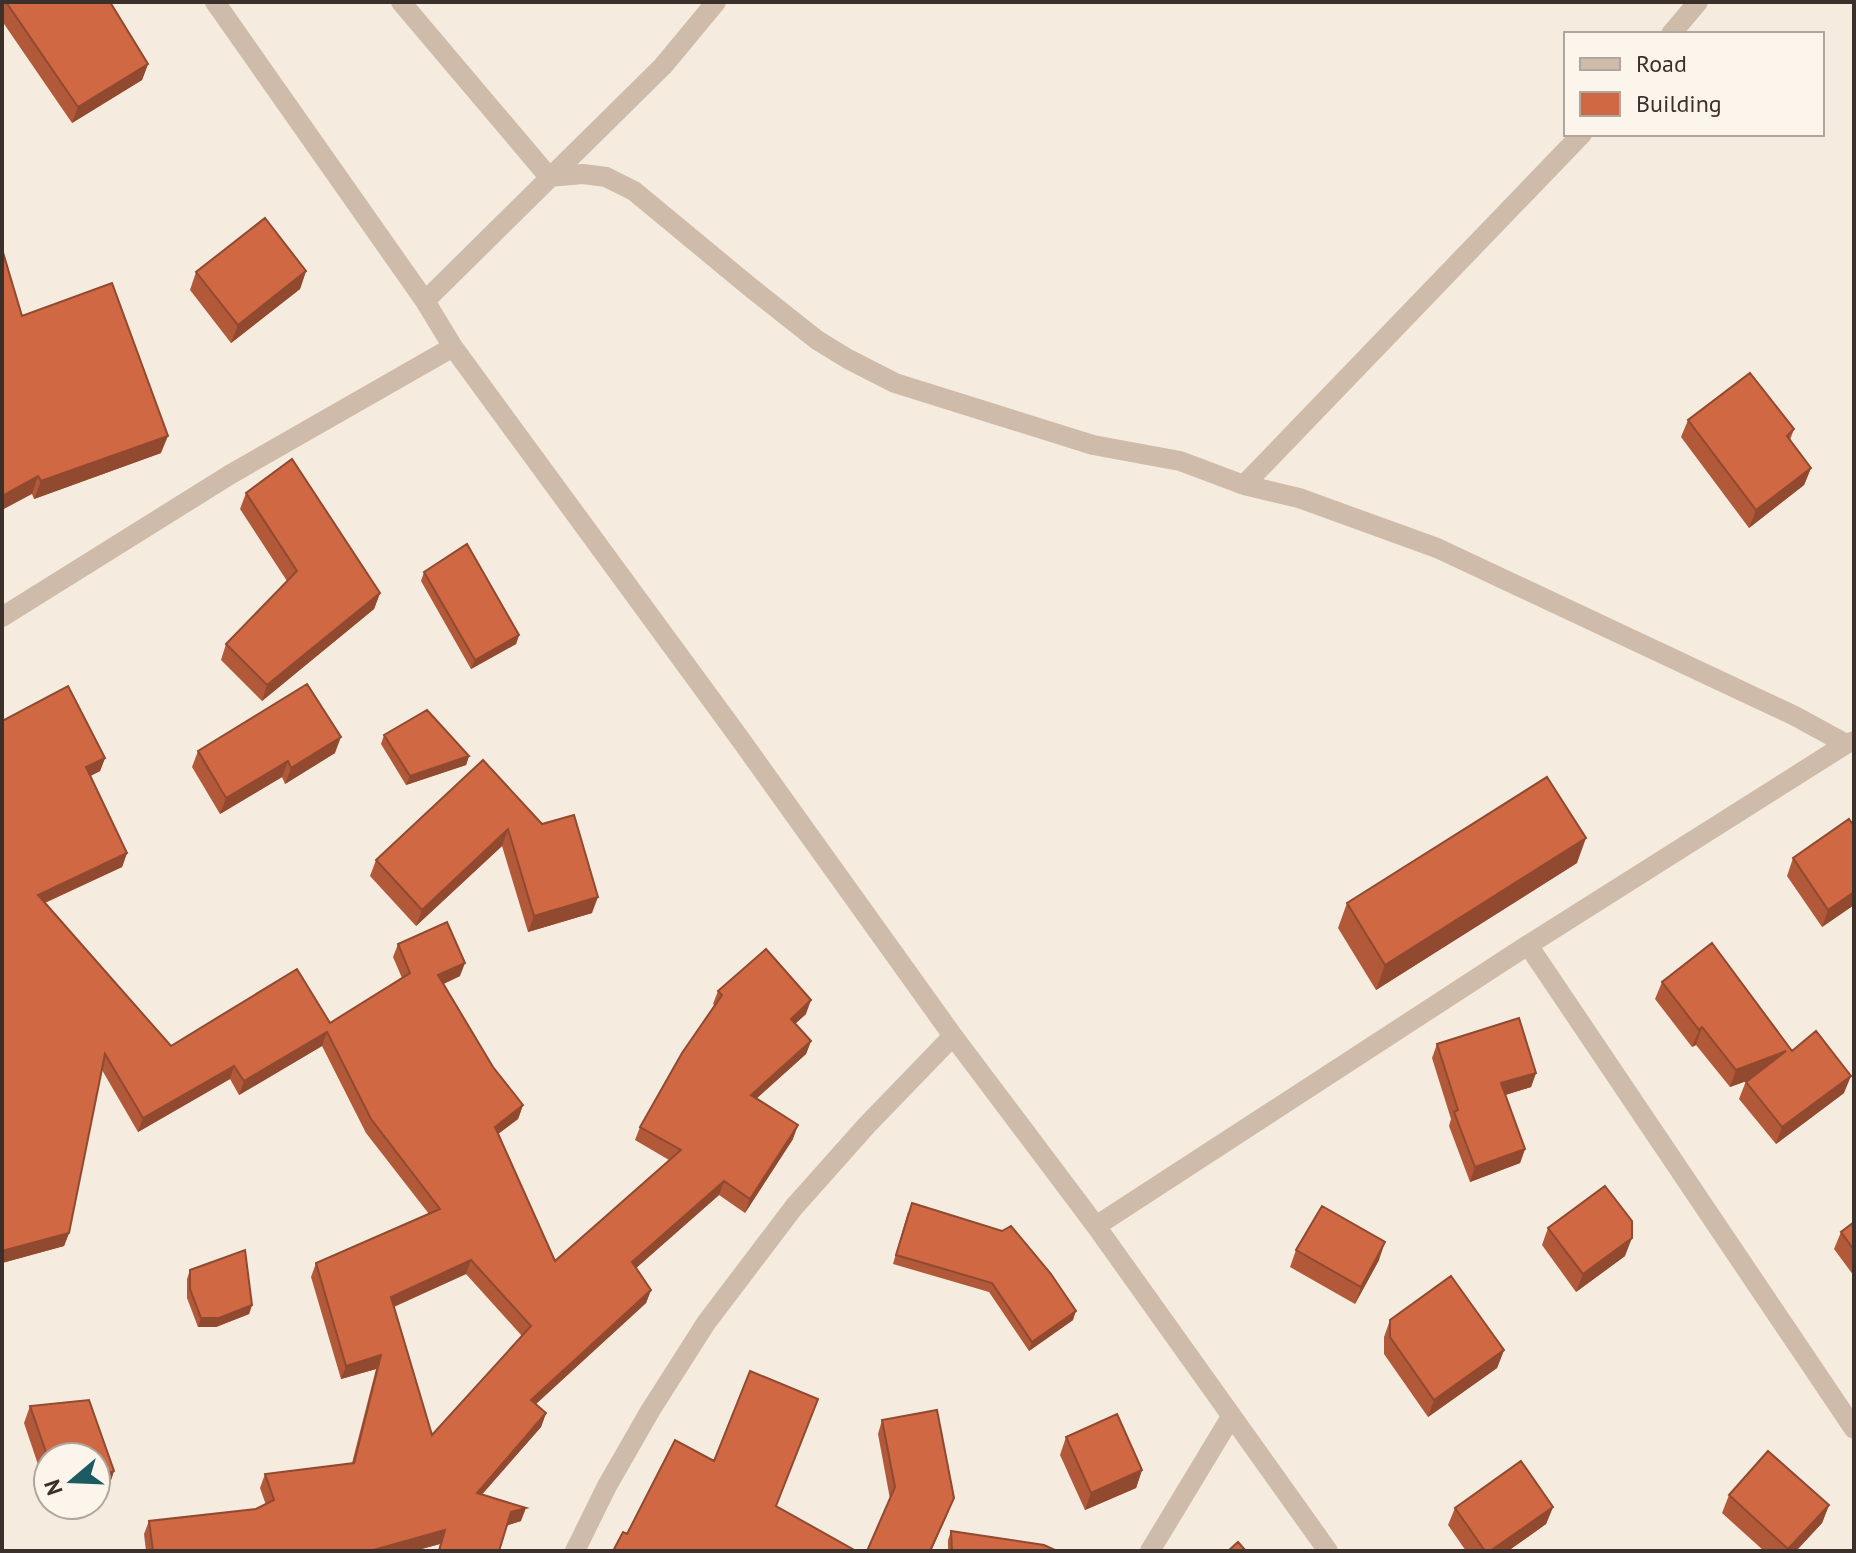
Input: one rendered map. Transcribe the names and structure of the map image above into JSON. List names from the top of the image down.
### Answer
{
  "legend": ["Road", "Building"],
  "north": "left"
}
